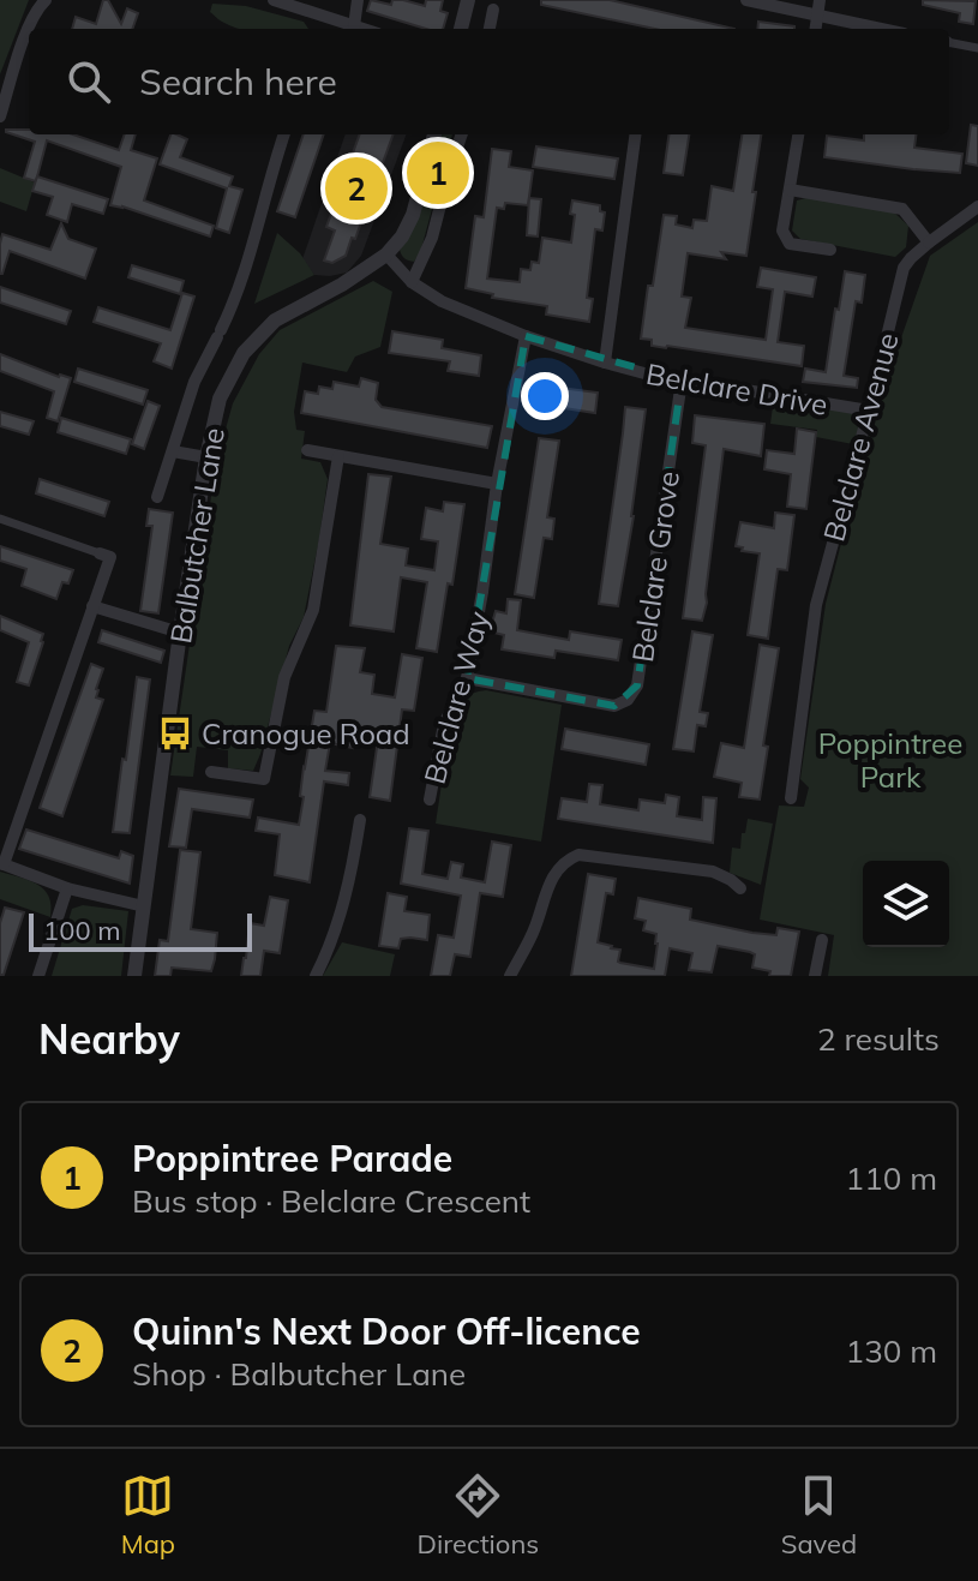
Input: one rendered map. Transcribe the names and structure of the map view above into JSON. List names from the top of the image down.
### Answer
{
  "streets": {
    "street": [
      "Belclare Drive",
      "Belclare Avenue",
      "Balbutcher Lane",
      "Belclare Grove",
      "Belclare Way"
    ]
  },
  "crossings": [
    ["Belclare Drive", "Belclare Avenue"],
    ["Belclare Drive", "Balbutcher Lane"],
    ["Belclare Drive", "Belclare Grove"],
    ["Belclare Drive", "Belclare Way"],
    ["Belclare Grove", "Belclare Way"]
  ],
  "parks": ["Poppintree Park"],
  "places": {
    "bus stop": ["Cranogue Road"]
  },
  "scale_bar": "100 m",
  "page": {
    "search": "Search here",
    "pins": ["1", "2"],
    "scale": "100 m",
    "heading": ["Nearby", "2 results"],
    "list": [
      {
        "mark": "1",
        "name": "Poppintree Parade",
        "note": "Bus stop · Belclare Crescent",
        "value": "110 m"
      },
      {
        "mark": "2",
        "name": "Quinn's Next Door Off-licence",
        "note": "Shop · Balbutcher Lane",
        "value": "130 m"
      }
    ],
    "nav": ["Map", "Directions", "Saved"]
  }
}
